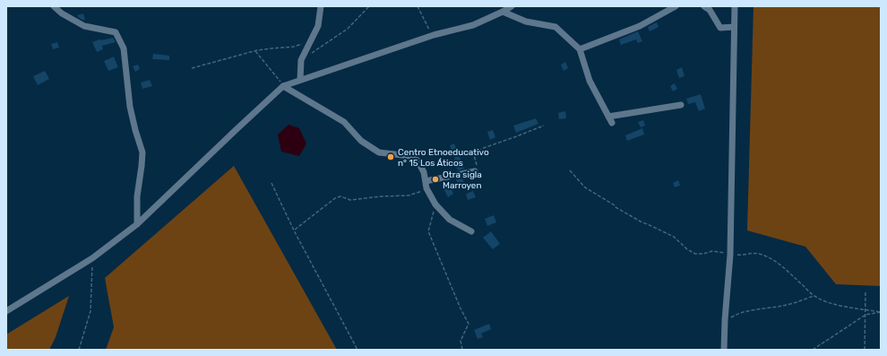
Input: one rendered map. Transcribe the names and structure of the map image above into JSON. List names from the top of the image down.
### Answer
{
  "places": ["Centro Etnoeducativo n° 15 Los Áticos", "Otra sigla Marroyen"]
}
